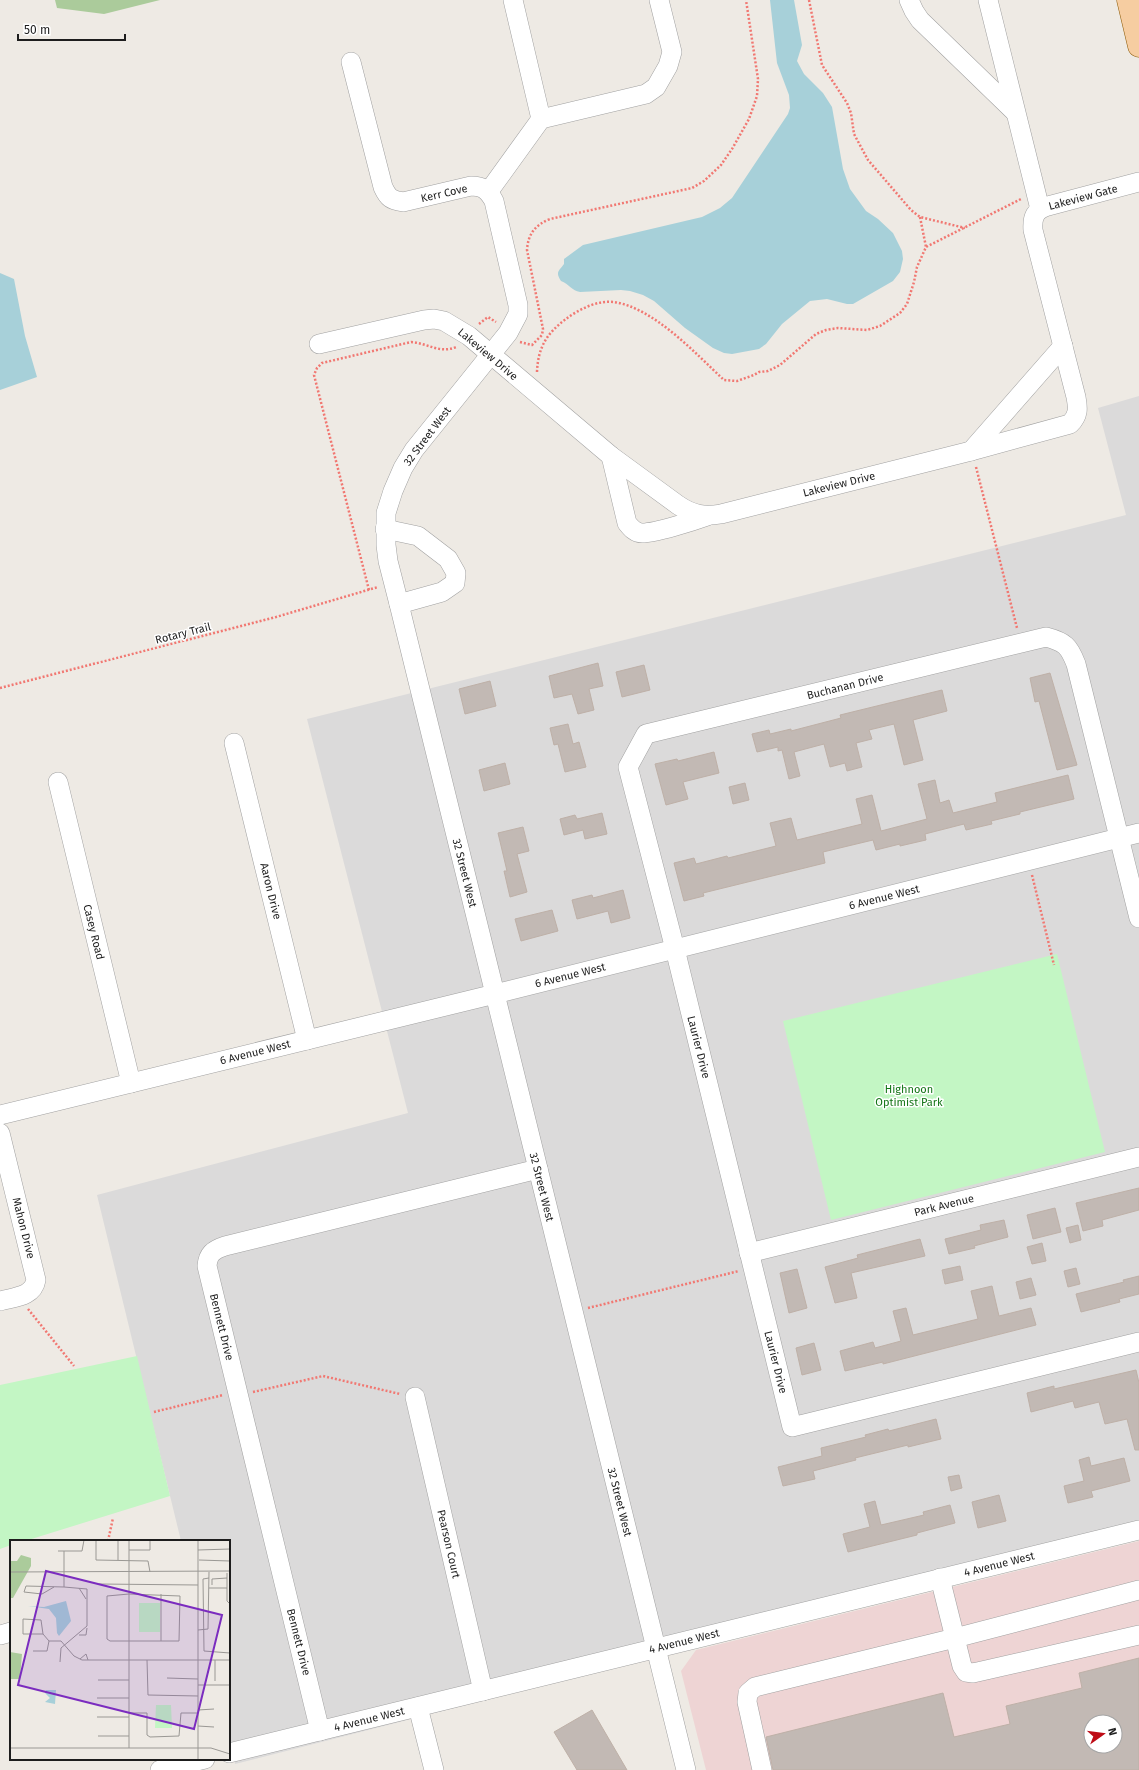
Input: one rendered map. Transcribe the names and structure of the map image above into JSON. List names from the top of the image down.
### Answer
{
  "streets": {
    "street": [
      "Kerr Cove",
      "Lakeview Gate",
      "Lakeview Drive",
      "32 Street West",
      "Buchanan Drive",
      "Aaron Drive",
      "6 Avenue West",
      "Casey Road",
      "Laurier Drive",
      "Park Avenue",
      "Mahon Drive",
      "Bennett Drive",
      "Pearson Court",
      "4 Avenue West"
    ],
    "path": ["Rotary Trail"]
  },
  "crossings": [
    ["Lakeview Gate", "Lakeview Drive"],
    ["Lakeview Drive", "32 Street West"],
    ["32 Street West", "6 Avenue West"],
    ["32 Street West", "Bennett Drive"],
    ["32 Street West", "4 Avenue West"],
    ["Buchanan Drive", "6 Avenue West"],
    ["Buchanan Drive", "Laurier Drive"],
    ["Aaron Drive", "6 Avenue West"],
    ["6 Avenue West", "Casey Road"],
    ["6 Avenue West", "Laurier Drive"],
    ["Laurier Drive", "Park Avenue"],
    ["Bennett Drive", "4 Avenue West"],
    ["Pearson Court", "4 Avenue West"]
  ],
  "parks": ["Highnoon Optimist Park"],
  "scale_bar": "50 m",
  "north": "right"
}
